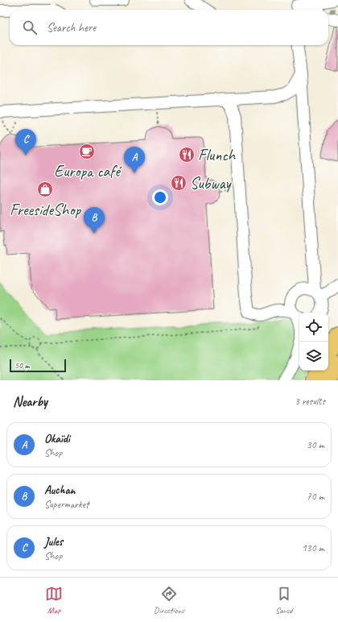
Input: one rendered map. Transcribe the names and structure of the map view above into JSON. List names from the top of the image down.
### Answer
{
  "places": {
    "cafe": ["Europa café"],
    "restaurant": ["Flunch", "Subway"],
    "shop": ["FreesideShop"]
  },
  "scale_bar": "50 m",
  "page": {
    "search": "Search here",
    "pins": ["C", "A", "B"],
    "scale": "50 m",
    "heading": ["Nearby", "3 results"],
    "list": [
      {
        "mark": "A",
        "name": "Okaïdi",
        "note": "Shop",
        "value": "30 m"
      },
      {
        "mark": "B",
        "name": "Auchan",
        "note": "Supermarket",
        "value": "70 m"
      },
      {
        "mark": "C",
        "name": "Jules",
        "note": "Shop",
        "value": "130 m"
      }
    ],
    "nav": ["Map", "Directions", "Saved"]
  }
}
